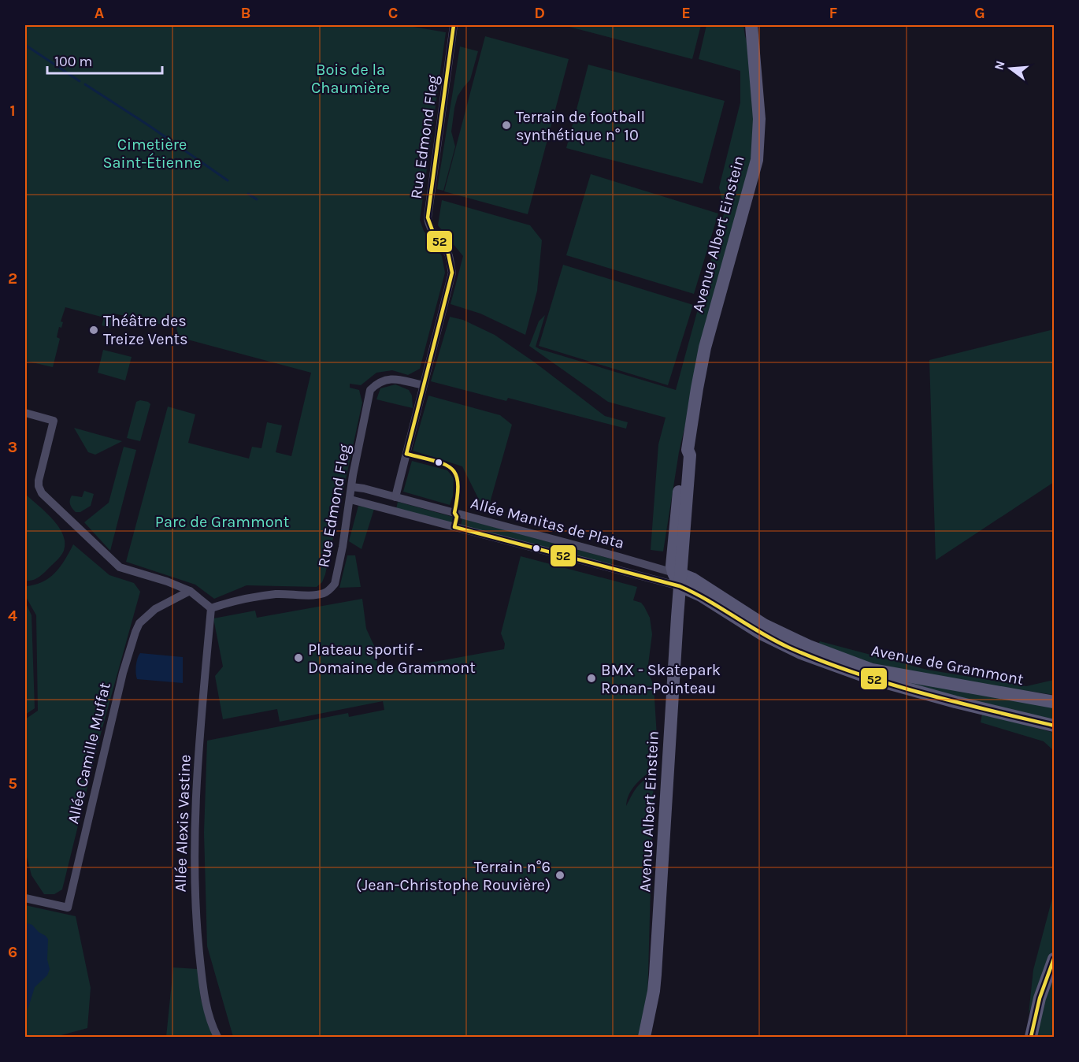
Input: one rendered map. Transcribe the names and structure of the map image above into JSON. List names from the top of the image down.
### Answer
{
  "streets": {
    "main road": ["Avenue Albert Einstein", "Avenue de Grammont"],
    "street": [
      "Rue Edmond Fleg",
      "Allée Manitas de Plata",
      "Allée Camille Muffat",
      "Allée Alexis Vastine"
    ]
  },
  "crossings": [
    ["Rue Edmond Fleg", "Allée Manitas de Plata"],
    ["Rue Edmond Fleg", "Allée Alexis Vastine"],
    ["Avenue Albert Einstein", "Allée Manitas de Plata"],
    ["Avenue Albert Einstein", "Avenue de Grammont"],
    ["Allée Manitas de Plata", "Avenue de Grammont"]
  ],
  "parks": ["Bois de la Chaumière", "Cimetière Saint-Étienne", "Parc de Grammont"],
  "places": [
    "Terrain de football synthétique n° 10",
    "Théâtre des Treize Vents",
    "Plateau sportif - Domaine de Grammont",
    "BMX - Skatepark Ronan-Pointeau",
    "Terrain n°6 (Jean-Christophe Rouvière)"
  ],
  "lines": ["transit line 52"],
  "scale_bar": "100 m",
  "north": "left",
  "grid": {
    "columns": [
      "A",
      "B",
      "C",
      "D",
      "E",
      "F",
      "G"
    ],
    "rows": [
      "1",
      "2",
      "3",
      "4",
      "5",
      "6"
    ]
  }
}
